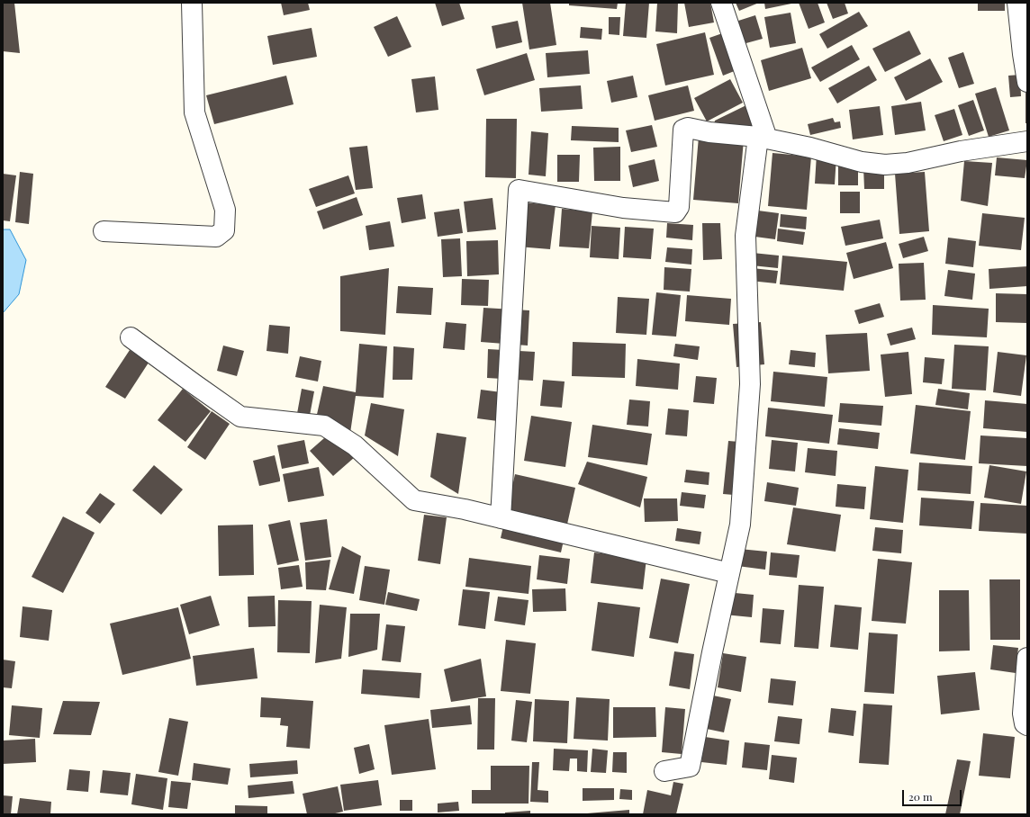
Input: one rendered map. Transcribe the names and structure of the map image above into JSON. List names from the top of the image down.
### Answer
{
  "scale_bar": "20 m"
}
